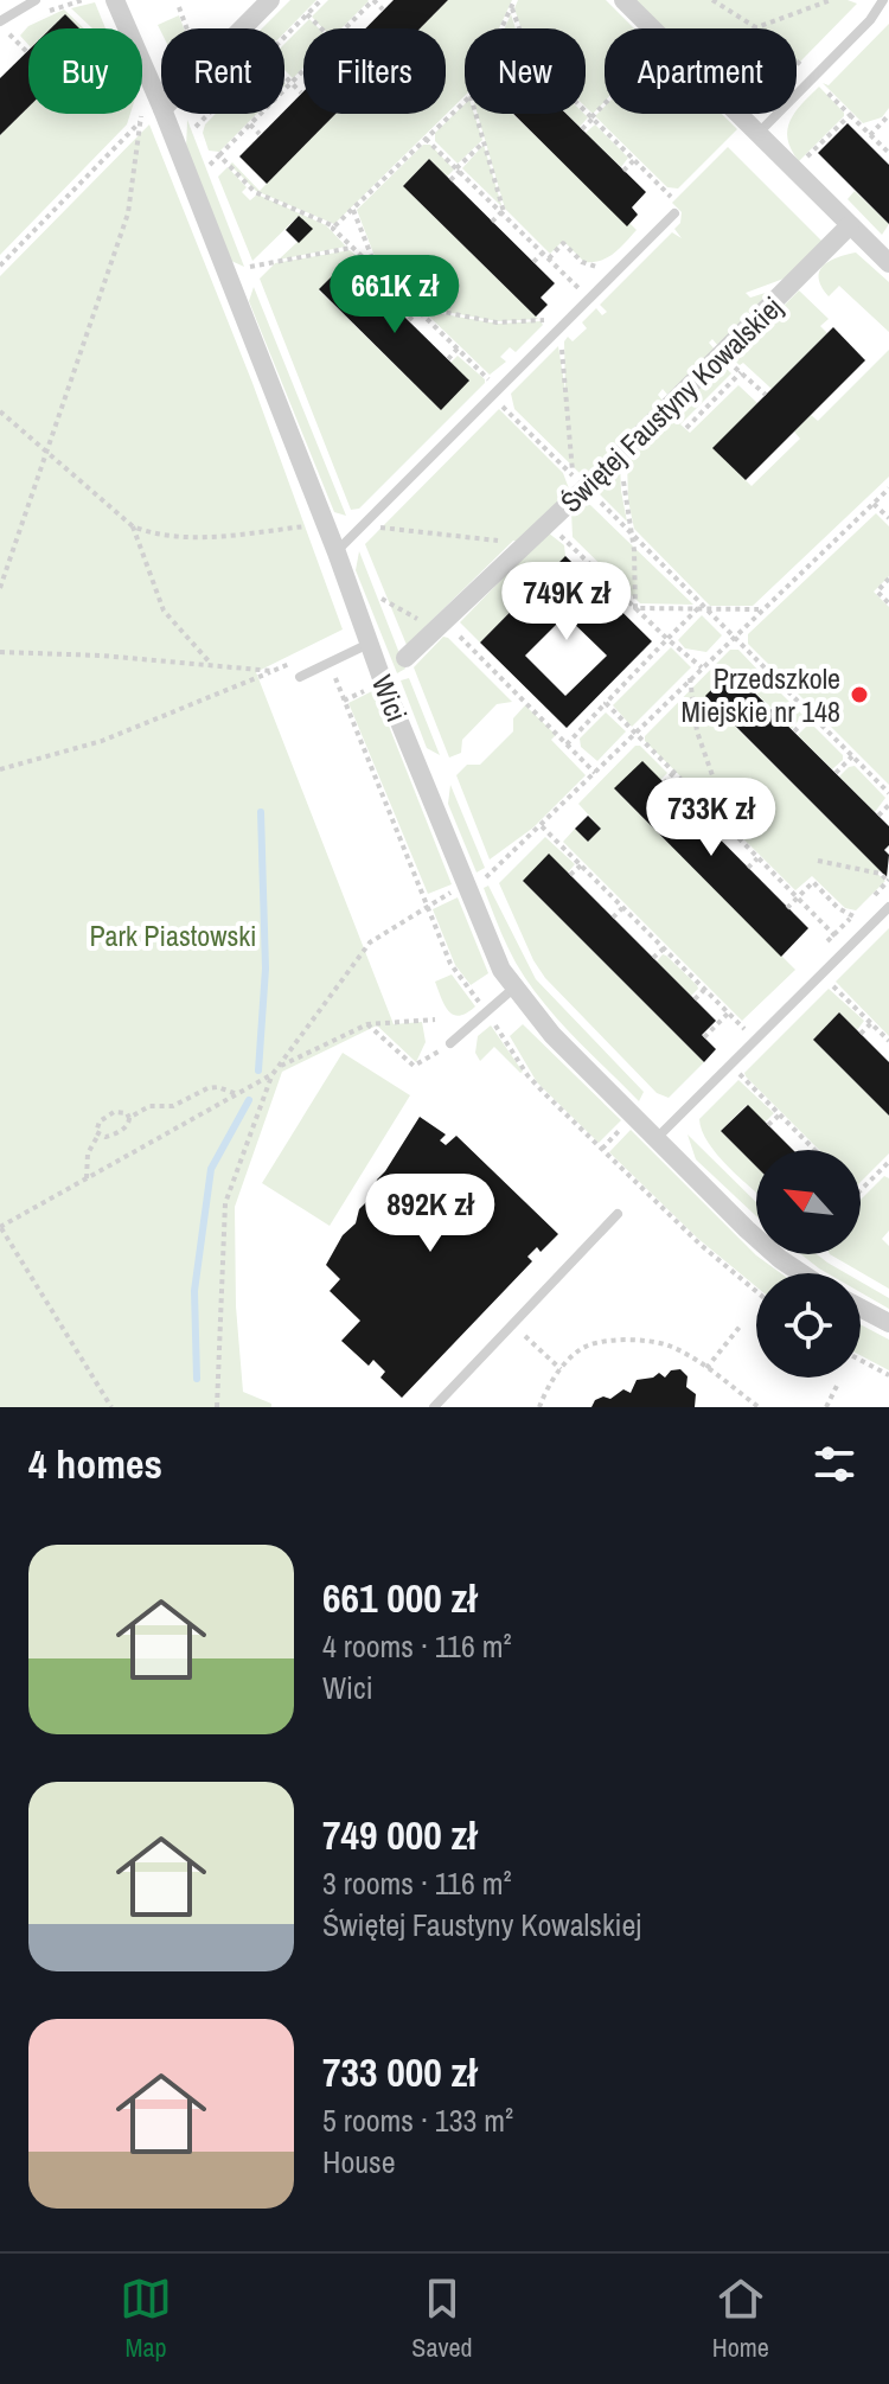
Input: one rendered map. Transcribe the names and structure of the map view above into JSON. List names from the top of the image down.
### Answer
{
  "streets": {
    "street": ["Świętej Faustyny Kowalskiej", "Wici"]
  },
  "parks": ["Park Piastowski"],
  "places": ["Przedszkole Miejskie nr 148"],
  "north": "top left",
  "page": {
    "chip": [
      "Buy",
      "Rent",
      "Filters",
      "New",
      "Apartment"
    ],
    "price": [
      "661K zł",
      "749K zł",
      "733K zł",
      "892K zł"
    ],
    "heading": "4 homes",
    "list": [
      {
        "name": "661 000 zł",
        "note": "4 rooms · 116 m² · Wici"
      },
      {
        "name": "749 000 zł",
        "note": "3 rooms · 116 m² · Świętej Faustyny Kowalskiej"
      },
      {
        "name": "733 000 zł",
        "note": "5 rooms · 133 m² · House"
      }
    ],
    "tabs": ["Map", "Saved", "Home"]
  }
}
